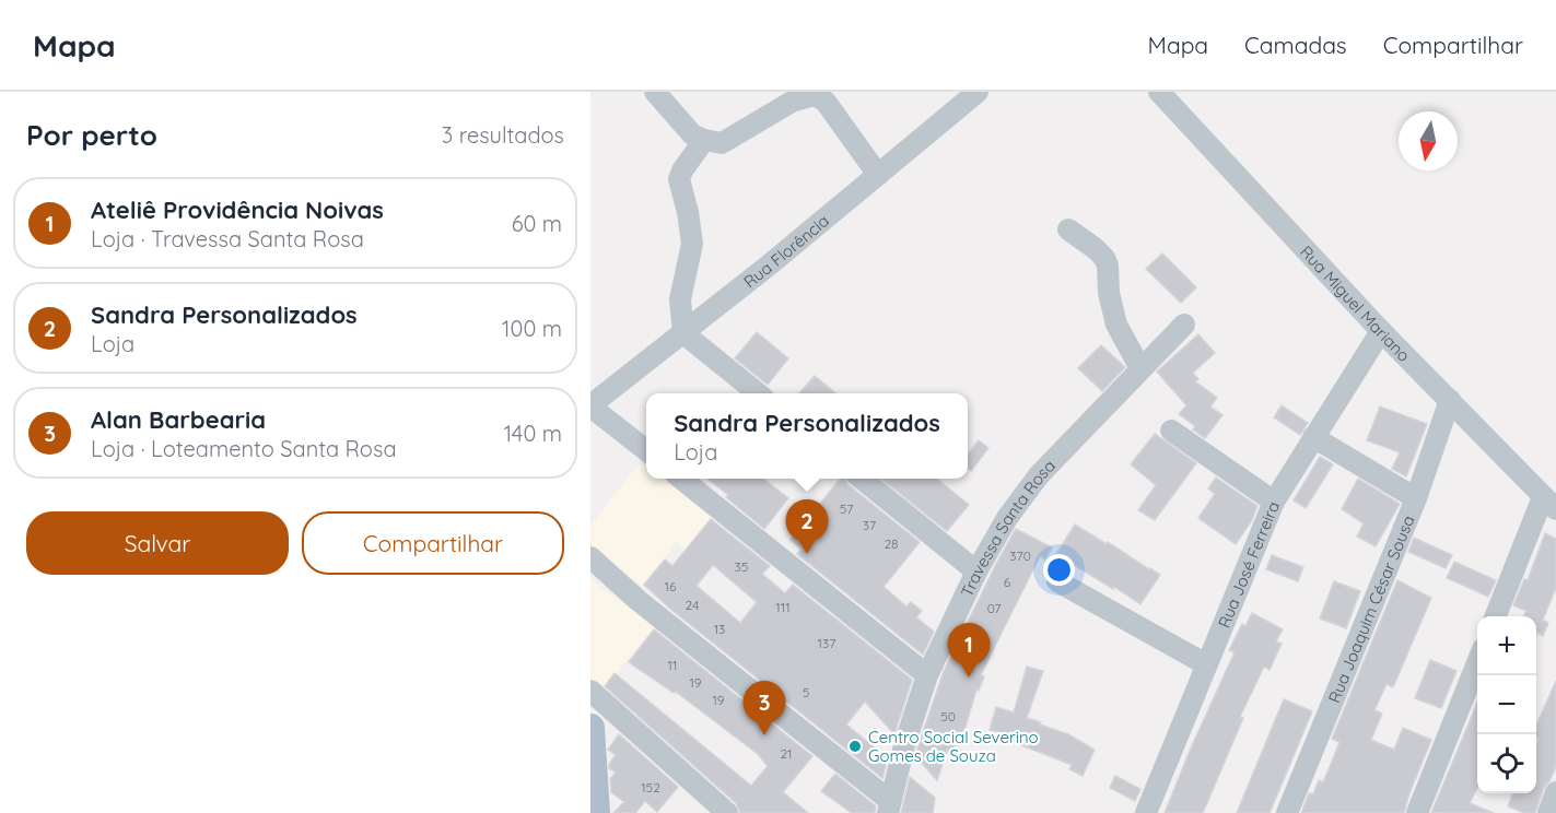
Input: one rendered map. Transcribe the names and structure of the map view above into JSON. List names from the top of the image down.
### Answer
{
  "streets": {
    "street": [
      "Rua Florência",
      "Rua Miguel Mariano",
      "Travessa Santa Rosa",
      "Rua José Ferreira",
      "Rua Joaquim César Sousa"
    ]
  },
  "crossings": [
    ["Rua Miguel Mariano", "Rua José Ferreira"],
    ["Rua Miguel Mariano", "Rua Joaquim César Sousa"]
  ],
  "places": ["Centro Social Severino Gomes de Souza"],
  "house_numbers": [
    "57",
    "37",
    "28",
    "370",
    "35",
    "6",
    "16",
    "24",
    "111",
    "07",
    "13",
    "137",
    "11",
    "19",
    "5",
    "19",
    "50",
    "21",
    "152"
  ],
  "north": "bottom",
  "page": {
    "header": "Mapa",
    "nav": ["Mapa", "Camadas", "Compartilhar"],
    "heading": ["Por perto", "3 resultados"],
    "list": [
      {
        "mark": "1",
        "name": "Ateliê Providência Noivas",
        "note": "Loja · Travessa Santa Rosa",
        "value": "60 m"
      },
      {
        "mark": "2",
        "name": "Sandra Personalizados",
        "note": "Loja",
        "value": "100 m"
      },
      {
        "mark": "3",
        "name": "Alan Barbearia",
        "note": "Loja · Loteamento Santa Rosa",
        "value": "140 m"
      }
    ],
    "popup": ["Sandra Personalizados", "Loja"],
    "buttons": ["Salvar", "Compartilhar"],
    "pins": ["2", "1", "3"],
    "map_buttons": ["+", "−"]
  }
}
